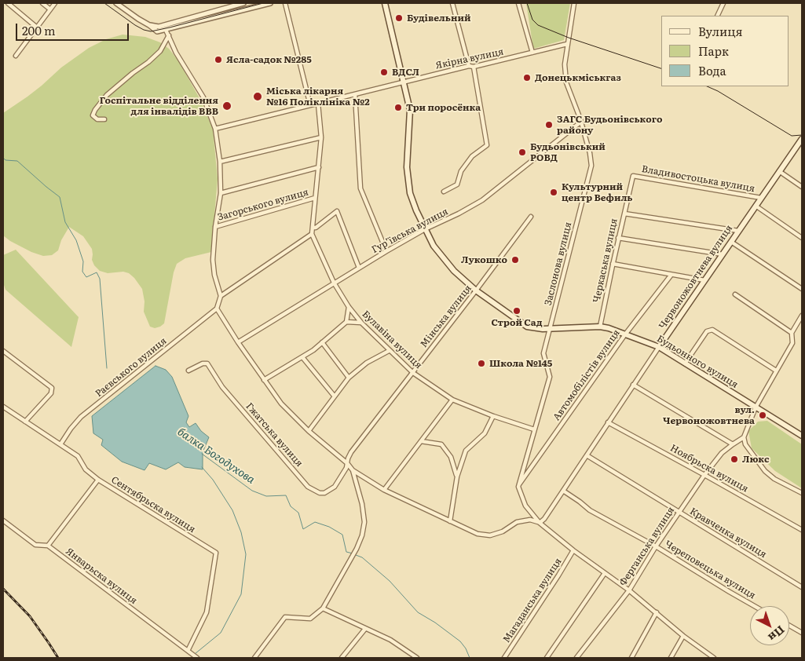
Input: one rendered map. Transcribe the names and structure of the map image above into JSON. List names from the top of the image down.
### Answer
{
  "streets": {
    "main road": ["Червоножовтнева вулиця", "Будьонного вулиця"],
    "street": [
      "Якірна вулиця",
      "Владивостоцька вулиця",
      "Загорського вулиця",
      "Гур’ївська вулиця",
      "Черкаська вулиця",
      "Заслонова вулиця",
      "Мінська вулиця",
      "Булавіна вулиця",
      "Раєвського вулиця",
      "Автомобілістів вулиця",
      "Гжатська вулиця",
      "Ноябрьска вулиця",
      "Сентябрьска вулиця",
      "Кравченка вулиця",
      "Ферганська вулиця",
      "Череповецька вулиця",
      "Январьска вулиця",
      "Магаданська вулиця"
    ]
  },
  "crossings": [
    ["Якірна вулиця", "Заслонова вулиця"],
    ["Якірна вулиця", "Будьонного вулиця"],
    ["Владивостоцька вулиця", "Черкаська вулиця"],
    ["Владивостоцька вулиця", "Червоножовтнева вулиця"],
    ["Гур’ївська вулиця", "Заслонова вулиця"],
    ["Гур’ївська вулиця", "Булавіна вулиця"],
    ["Гур’ївська вулиця", "Будьонного вулиця"],
    ["Черкаська вулиця", "Будьонного вулиця"],
    ["Заслонова вулиця", "Булавіна вулиця"],
    ["Заслонова вулиця", "Будьонного вулиця"],
    ["Заслонова вулиця", "Автомобілістів вулиця"],
    ["Червоножовтнева вулиця", "Будьонного вулиця"],
    ["Червоножовтнева вулиця", "Ноябрьска вулиця"],
    ["Червоножовтнева вулиця", "Кравченка вулиця"],
    ["Червоножовтнева вулиця", "Череповецька вулиця"],
    ["Мінська вулиця", "Булавіна вулиця"],
    ["Мінська вулиця", "Будьонного вулиця"],
    ["Мінська вулиця", "Гжатська вулиця"],
    ["Будьонного вулиця", "Автомобілістів вулиця"],
    ["Раєвського вулиця", "Сентябрьска вулиця"],
    ["Ноябрьска вулиця", "Ферганська вулиця"],
    ["Сентябрьска вулиця", "Январьска вулиця"],
    ["Кравченка вулиця", "Ферганська вулиця"],
    ["Ферганська вулиця", "Череповецька вулиця"]
  ],
  "water": ["балка Богодухова"],
  "places": [
    "Будівельний",
    "Ясла-садок №285",
    "ВДСЛ",
    "Донецькміськгаз",
    "Міська лікарня №16 Поліклініка №2",
    "Госпітальне відділення для інвалідів ВВВ",
    "Три поросёнка",
    "ЗАГС Будьонівського району",
    "Будьонівський РОВД",
    "Культурний центр Вефиль",
    "Лукошко",
    "Строй Сад",
    "Школа №145",
    "вул. Червоножовтнева",
    "Люкс"
  ],
  "legend": ["Вулиця", "Парк", "Вода"],
  "scale_bar": "200 m",
  "north": "bottom right"
}
